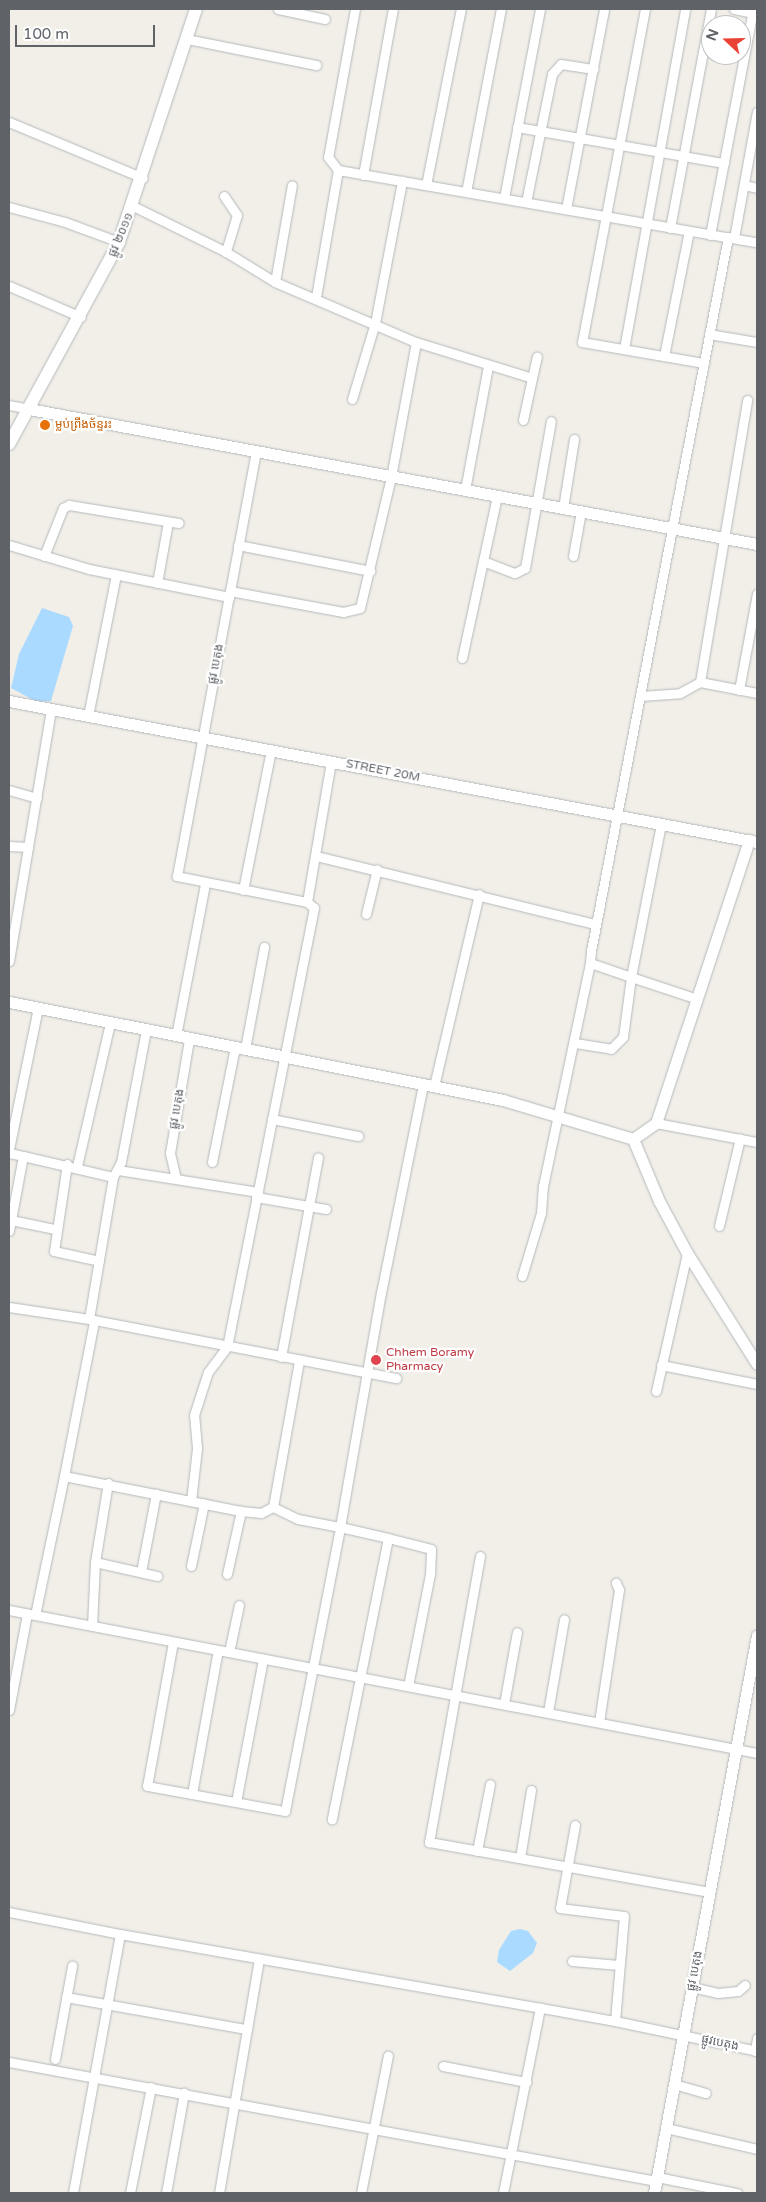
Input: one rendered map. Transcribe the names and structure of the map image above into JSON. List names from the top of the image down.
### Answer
{
  "streets": {
    "main road": ["ផ្លូវ ២០១១"],
    "street": ["ផ្លូវ បេតុង", "STREET 20M", "ផ្លូវបេតុង"]
  },
  "crossings": [
    ["ផ្លូវ បេតុង", "STREET 20M"],
    ["ផ្លូវ បេតុង", "ផ្លូវបេតុង"]
  ],
  "places": ["ម្លប់ព្រីងច័ន្ទរះ", "Chhem Boramy Pharmacy"],
  "scale_bar": "100 m",
  "north": "left"
}
